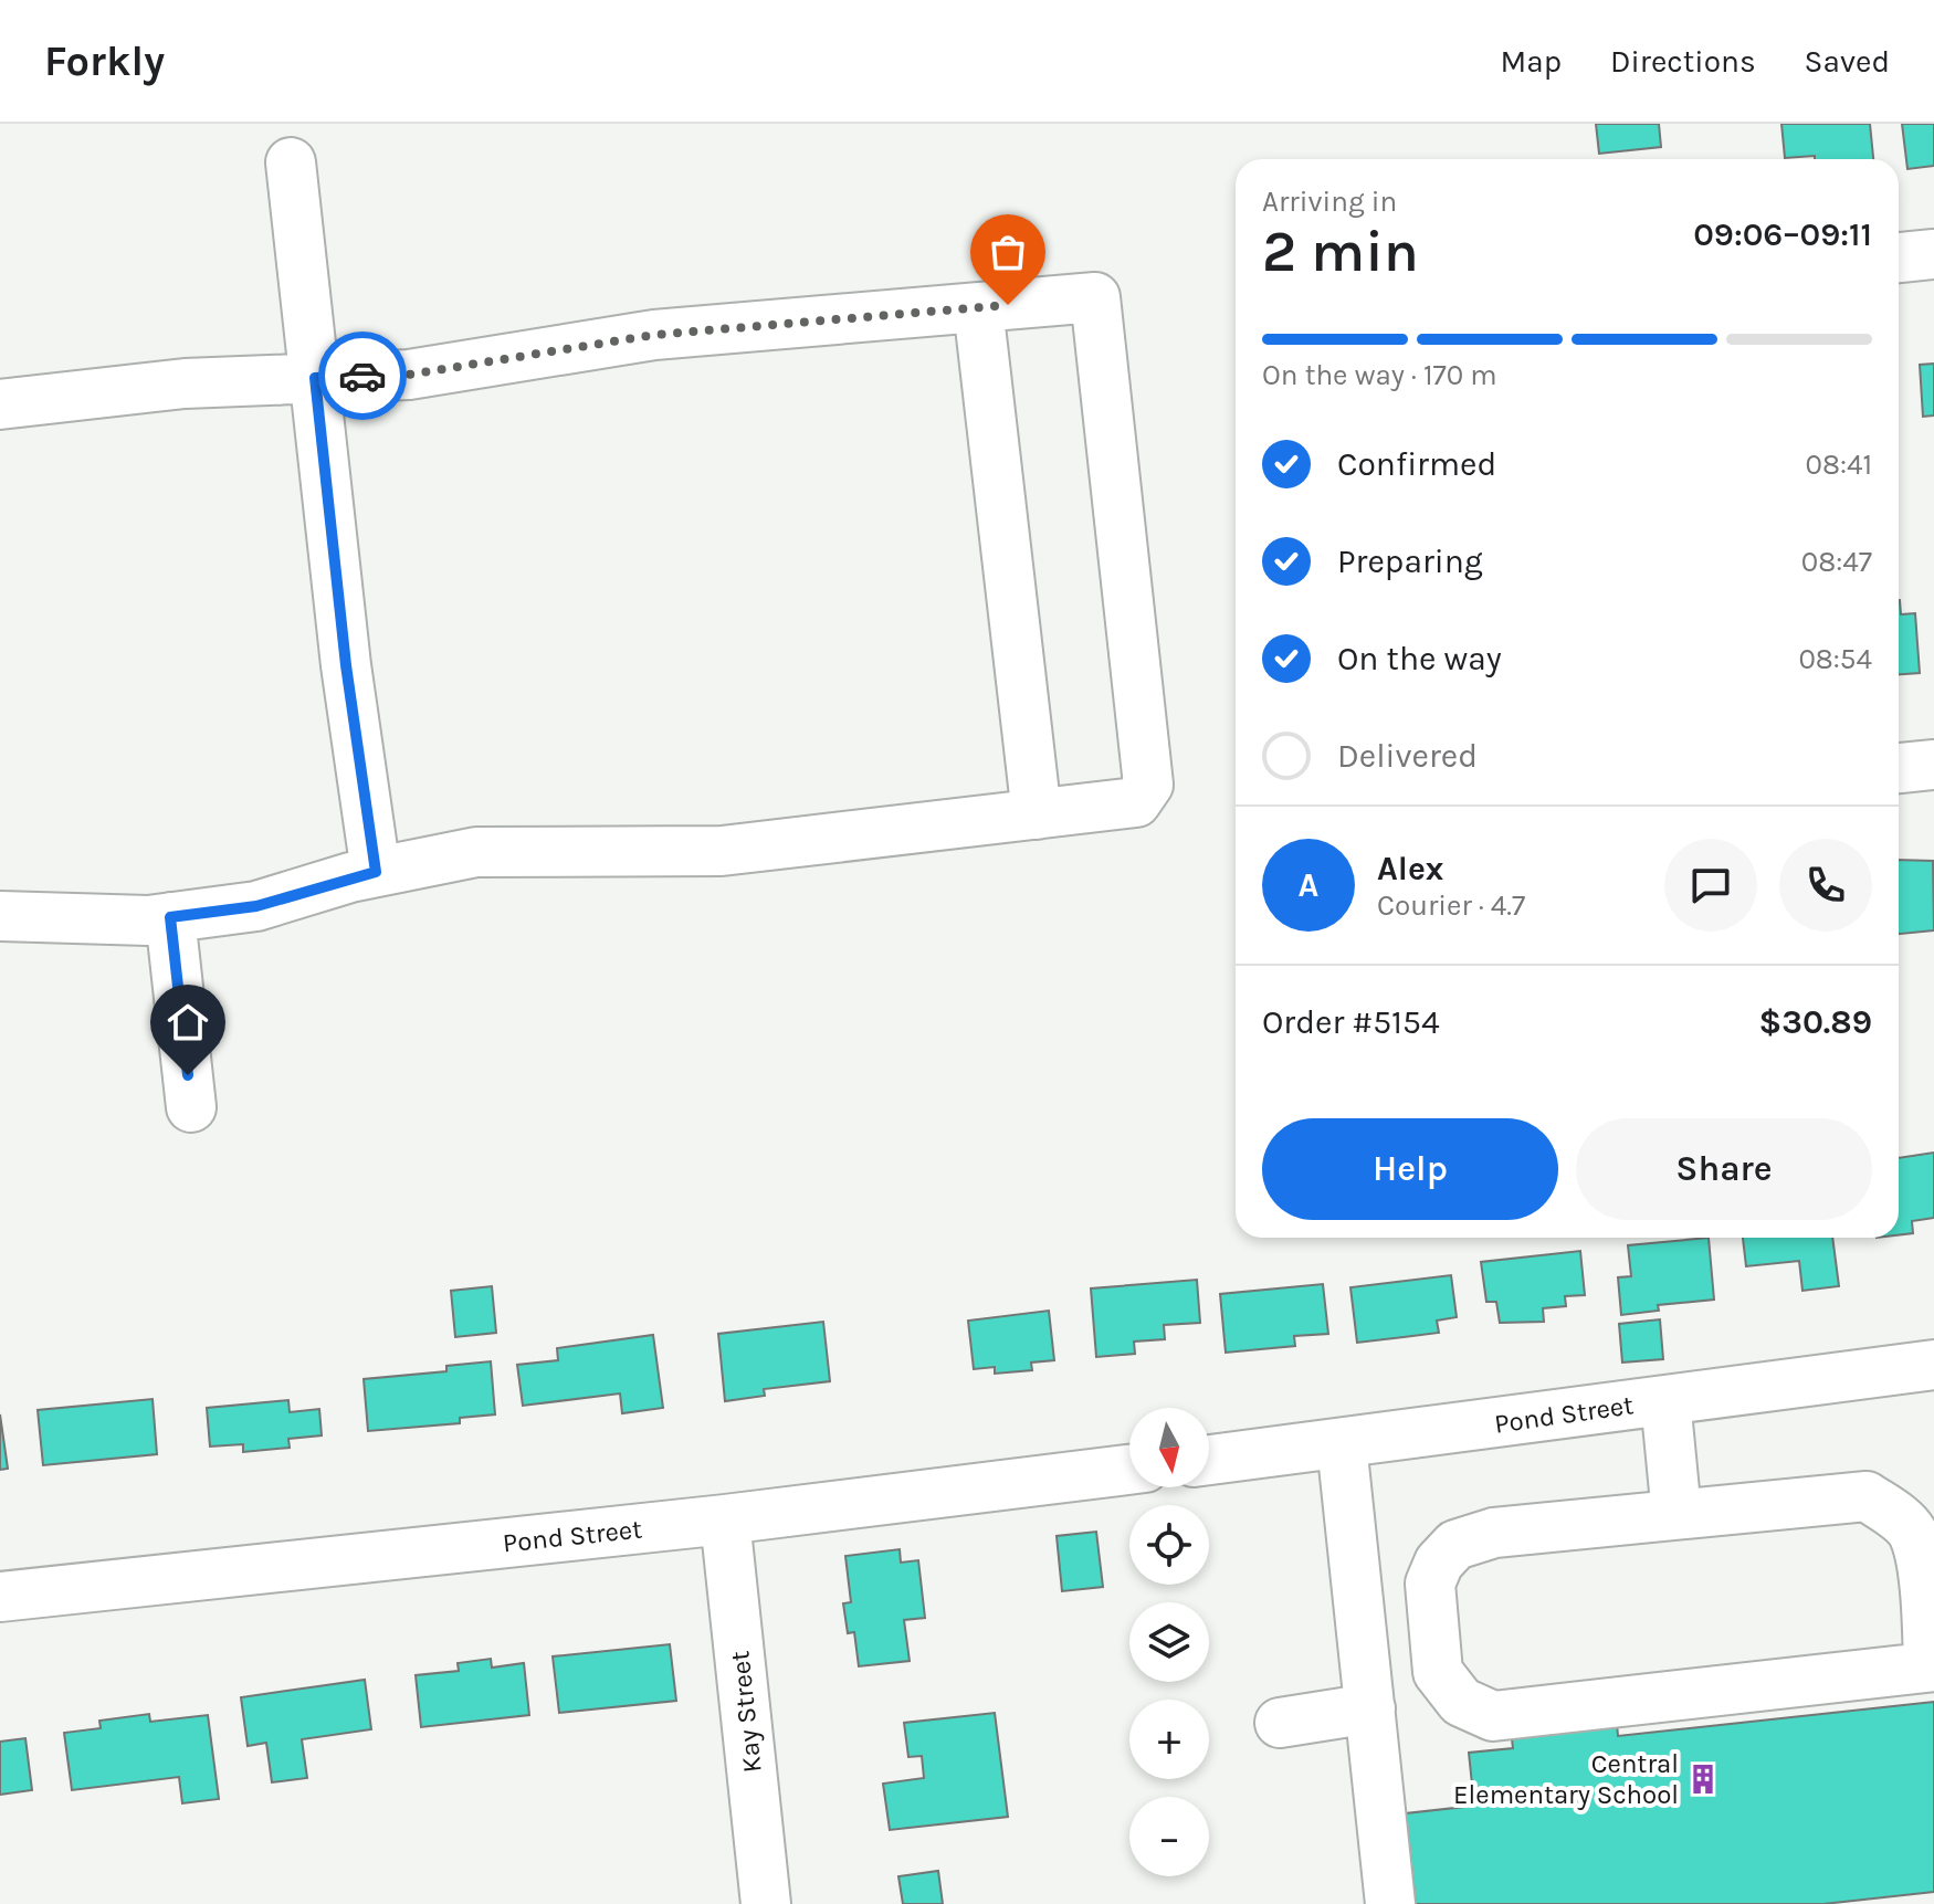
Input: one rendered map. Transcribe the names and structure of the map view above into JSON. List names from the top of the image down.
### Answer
{
  "streets": {
    "street": ["Pond Street", "Kay Street"]
  },
  "crossings": [
    ["Pond Street", "Kay Street"]
  ],
  "places": {
    "building": ["Central Elementary School"]
  },
  "north": "bottom",
  "page": {
    "header": "Forkly",
    "nav": ["Map", "Directions", "Saved"],
    "heading": ["2 min", "Arriving in", "09:06–09:11"],
    "panel": [
      "Alex",
      "Courier · 4.7",
      "Order #5154",
      "$30.89"
    ],
    "bar": "On the way · 170 m",
    "list": [
      ["Confirmed", "08:41"],
      ["Preparing", "08:47"],
      ["On the way", "08:54"],
      "Delivered"
    ],
    "round": "A",
    "buttons": ["Help", "Share"],
    "map_buttons": ["+", "−"]
  }
}
